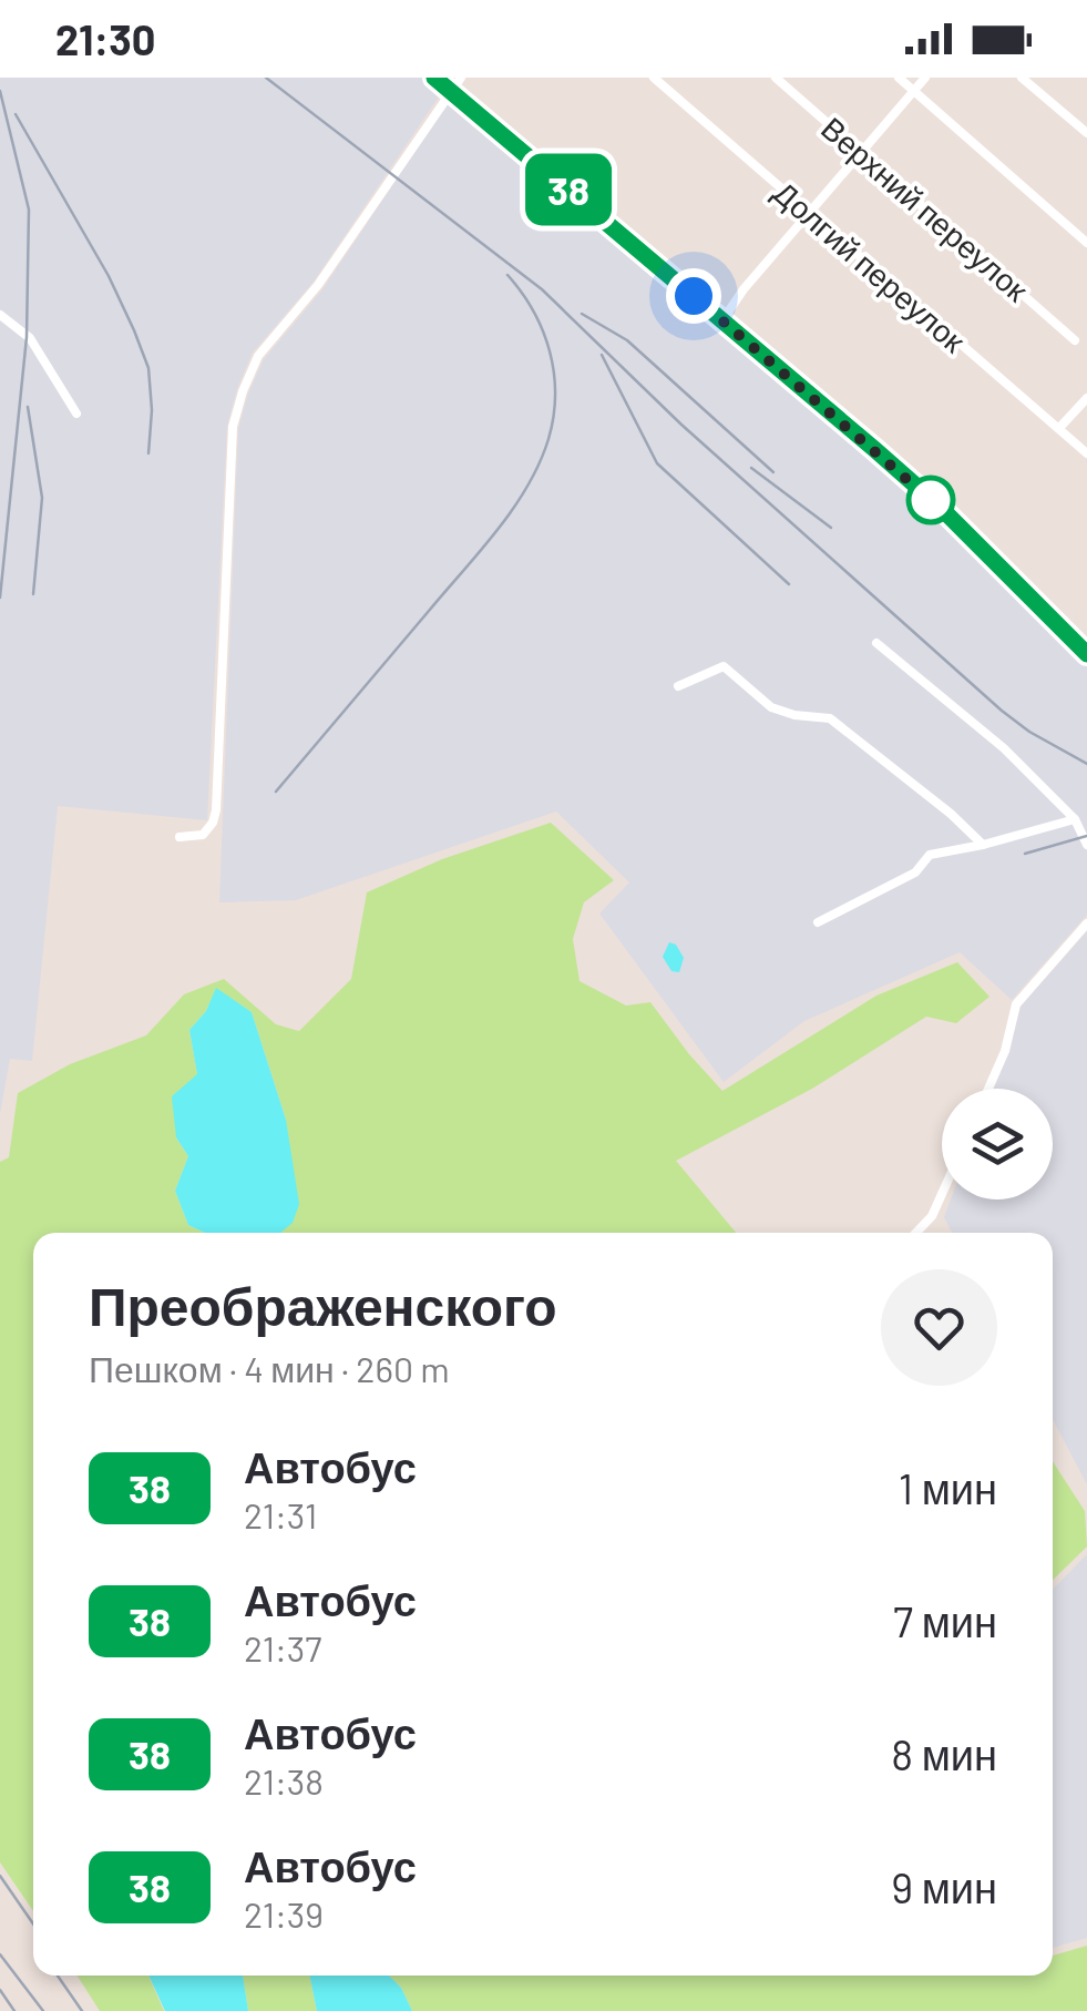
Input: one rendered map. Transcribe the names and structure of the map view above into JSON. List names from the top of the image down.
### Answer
{
  "streets": {
    "street": ["Верхний переулок", "Долгий переулок"]
  },
  "lines": ["bus line 38"],
  "page": {
    "status": "21:30",
    "on_map": "38",
    "heading": ["Преображенского", "Пешком · 4 мин · 260 m"],
    "list": [
      {
        "mark": "38",
        "name": "Автобус",
        "note": "21:31",
        "value": "1 мин"
      },
      {
        "mark": "38",
        "name": "Автобус",
        "note": "21:37",
        "value": "7 мин"
      },
      {
        "mark": "38",
        "name": "Автобус",
        "note": "21:38",
        "value": "8 мин"
      },
      {
        "mark": "38",
        "name": "Автобус",
        "note": "21:39",
        "value": "9 мин"
      }
    ]
  }
}
